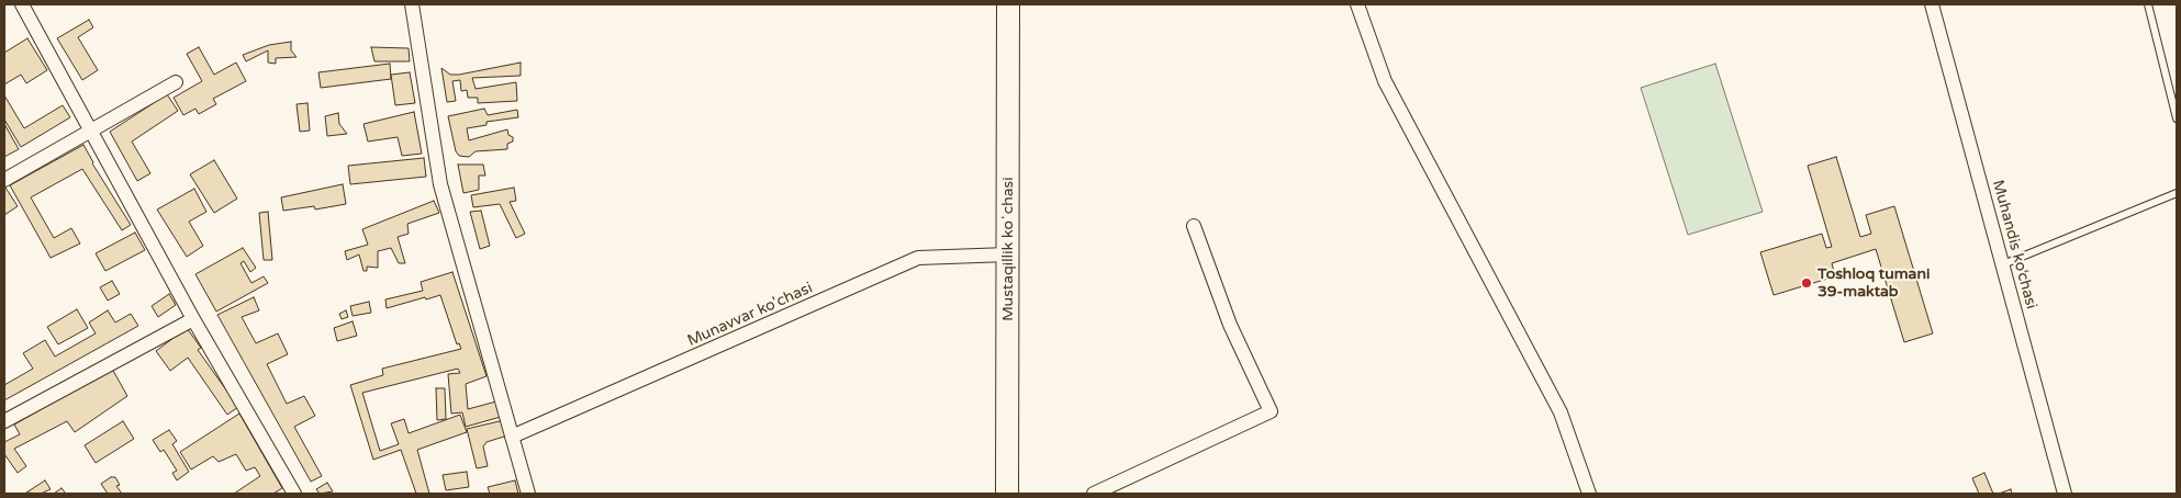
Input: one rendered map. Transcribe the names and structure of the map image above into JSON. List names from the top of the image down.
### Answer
{
  "streets": {
    "main road": ["Mustaqillik koʻchasi"],
    "street": ["Muhandis ko‘chasi", "Munavvar ko'chasi"]
  },
  "crossings": [
    ["Mustaqillik koʻchasi", "Munavvar ko'chasi"]
  ],
  "places": ["Toshloq tumani 39-maktab"]
}
